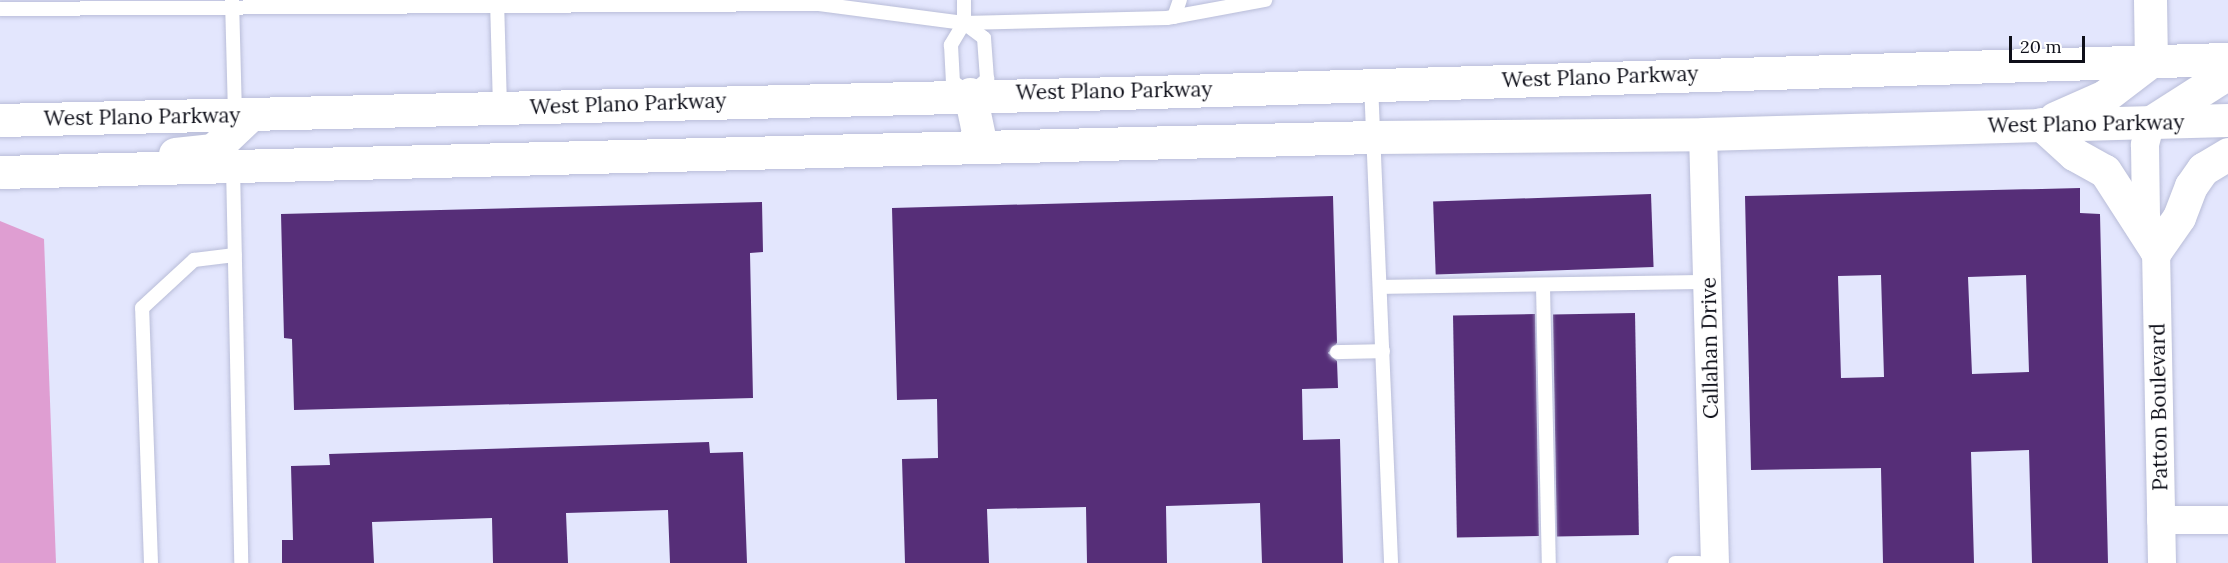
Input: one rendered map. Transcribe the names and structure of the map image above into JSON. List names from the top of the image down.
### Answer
{
  "streets": {
    "main road": ["West Plano Parkway"],
    "street": ["Callahan Drive", "Patton Boulevard"]
  },
  "crossings": [
    ["West Plano Parkway", "Callahan Drive"],
    ["West Plano Parkway", "Patton Boulevard"]
  ],
  "scale_bar": "20 m"
}
